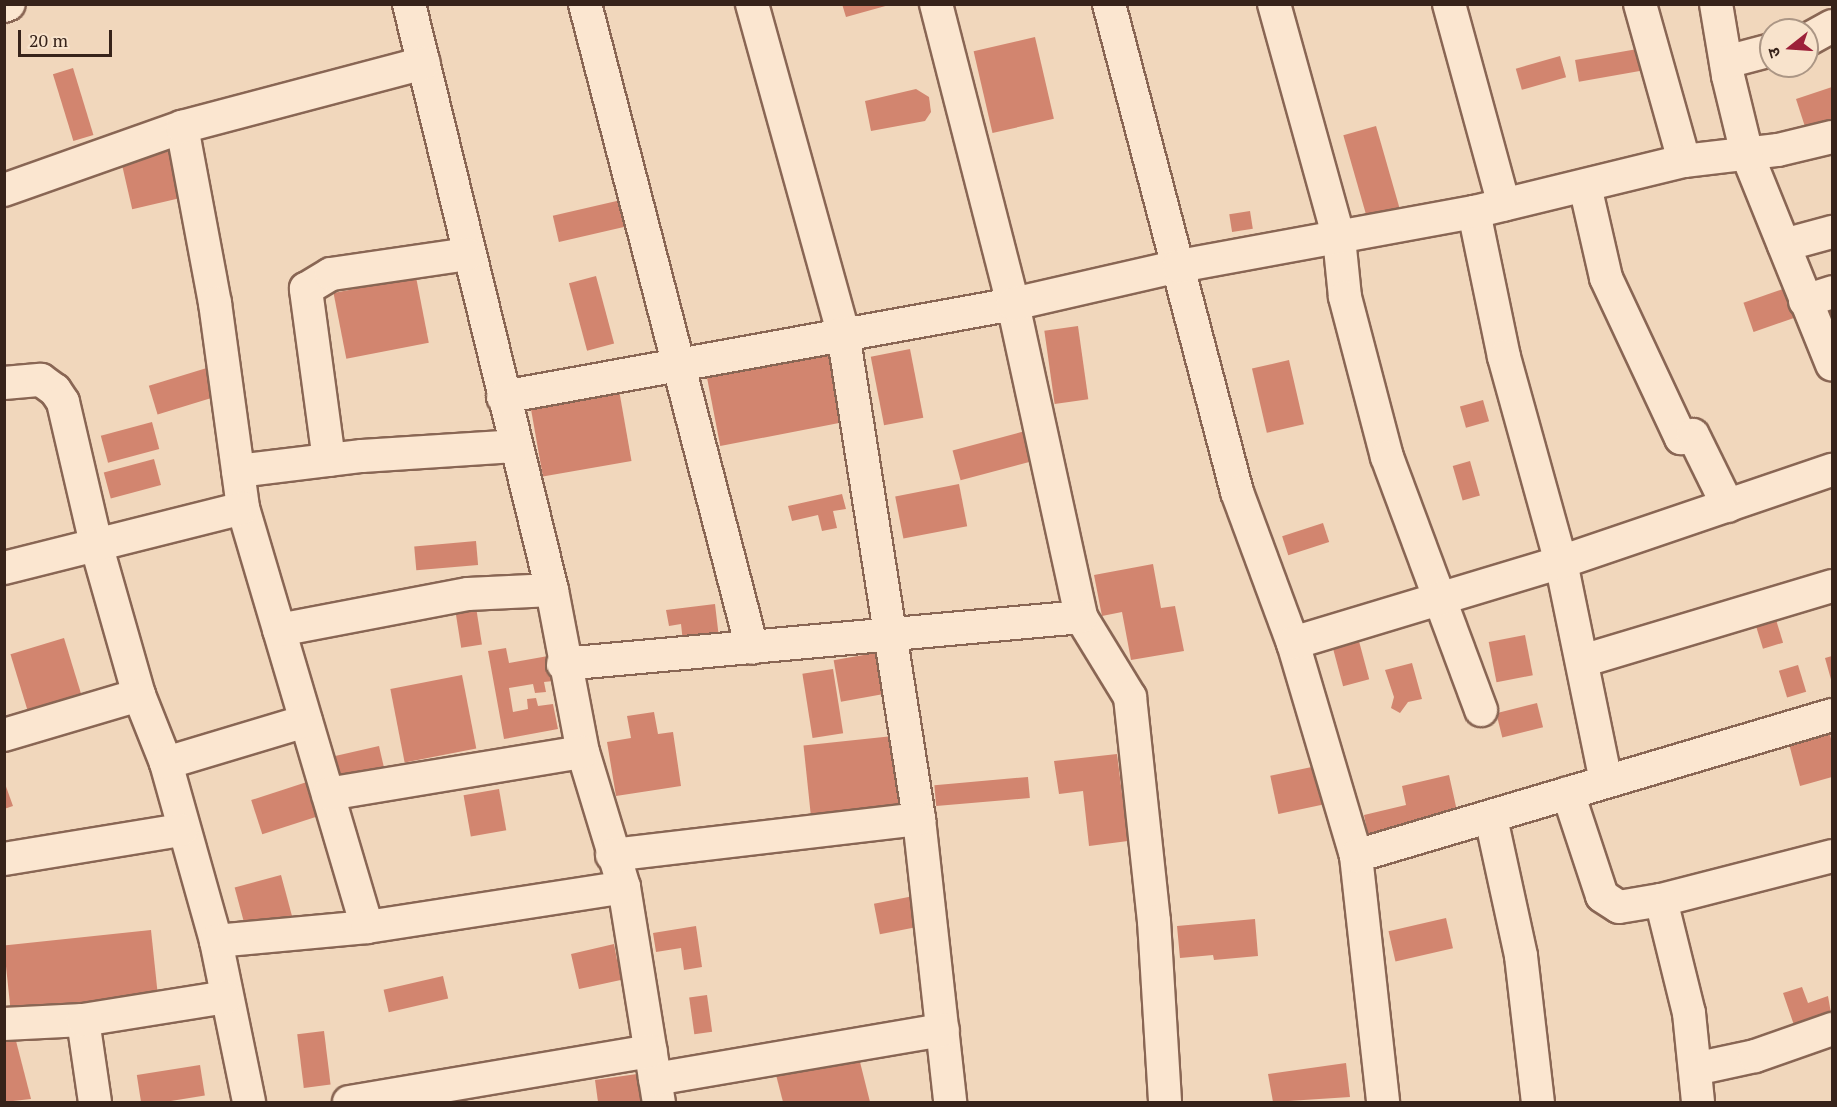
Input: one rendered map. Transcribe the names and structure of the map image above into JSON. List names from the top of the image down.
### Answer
{
  "scale_bar": "20 m",
  "north": "left"
}
